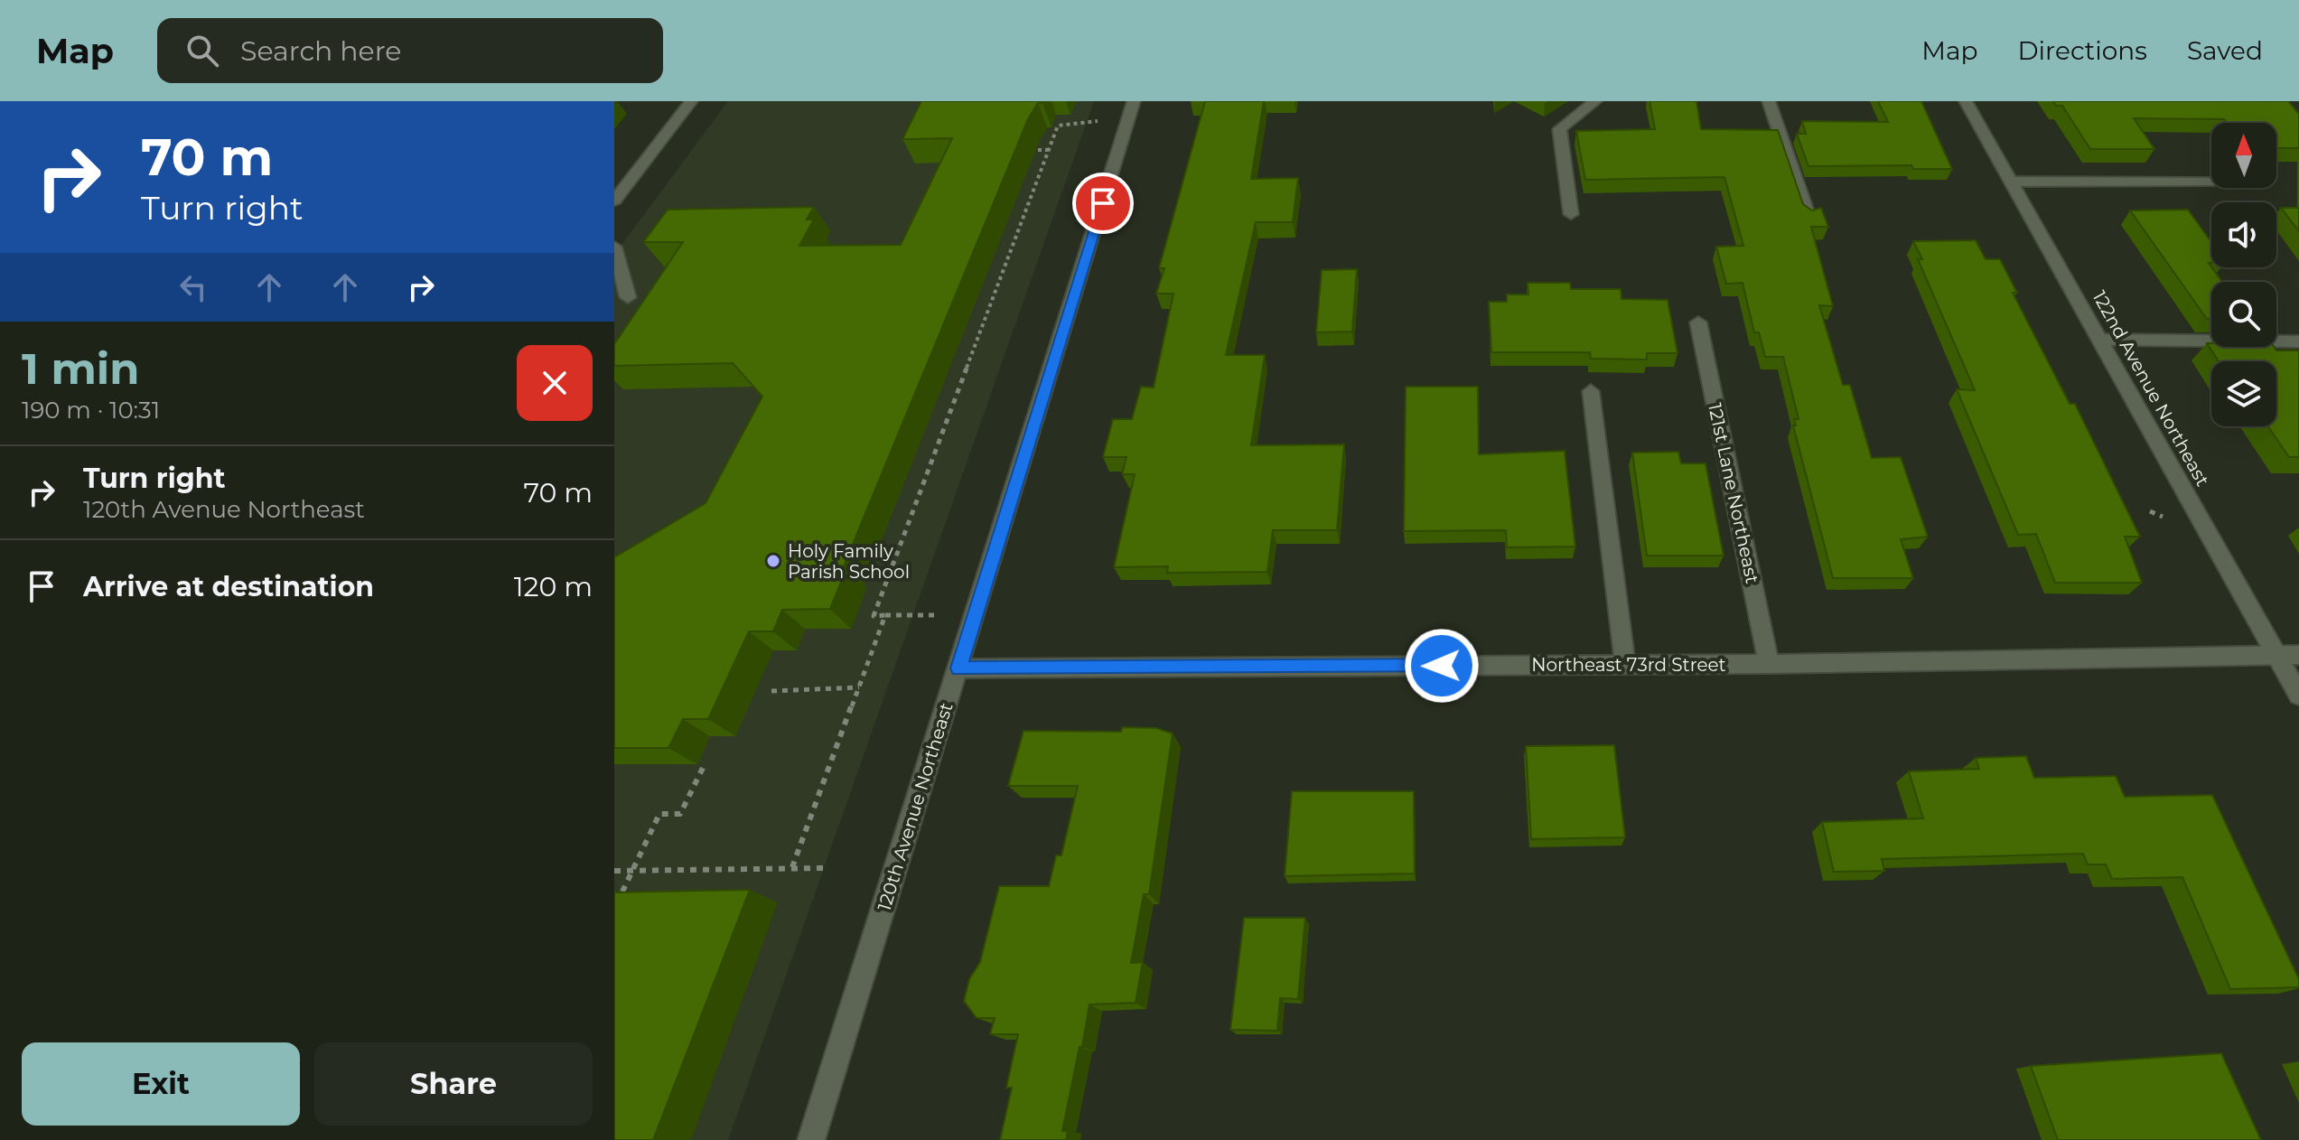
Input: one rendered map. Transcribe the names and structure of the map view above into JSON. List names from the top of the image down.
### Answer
{
  "streets": {
    "street": [
      "122nd Avenue Northeast",
      "121st Lane Northeast",
      "Northeast 73rd Street",
      "120th Avenue Northeast"
    ]
  },
  "crossings": [
    ["122nd Avenue Northeast", "Northeast 73rd Street"],
    ["121st Lane Northeast", "Northeast 73rd Street"],
    ["Northeast 73rd Street", "120th Avenue Northeast"]
  ],
  "places": ["Holy Family Parish School"],
  "north": "top",
  "page": {
    "header": "Map",
    "search": "Search here",
    "nav": ["Map", "Directions", "Saved"],
    "turn": ["70 m", "Turn right"],
    "heading": ["1 min", "190 m · 10:31"],
    "list": [
      {
        "name": "Turn right",
        "note": "120th Avenue Northeast",
        "value": "70 m"
      },
      {
        "name": "Arrive at destination",
        "value": "120 m"
      }
    ],
    "buttons": ["Exit", "Share"]
  }
}
